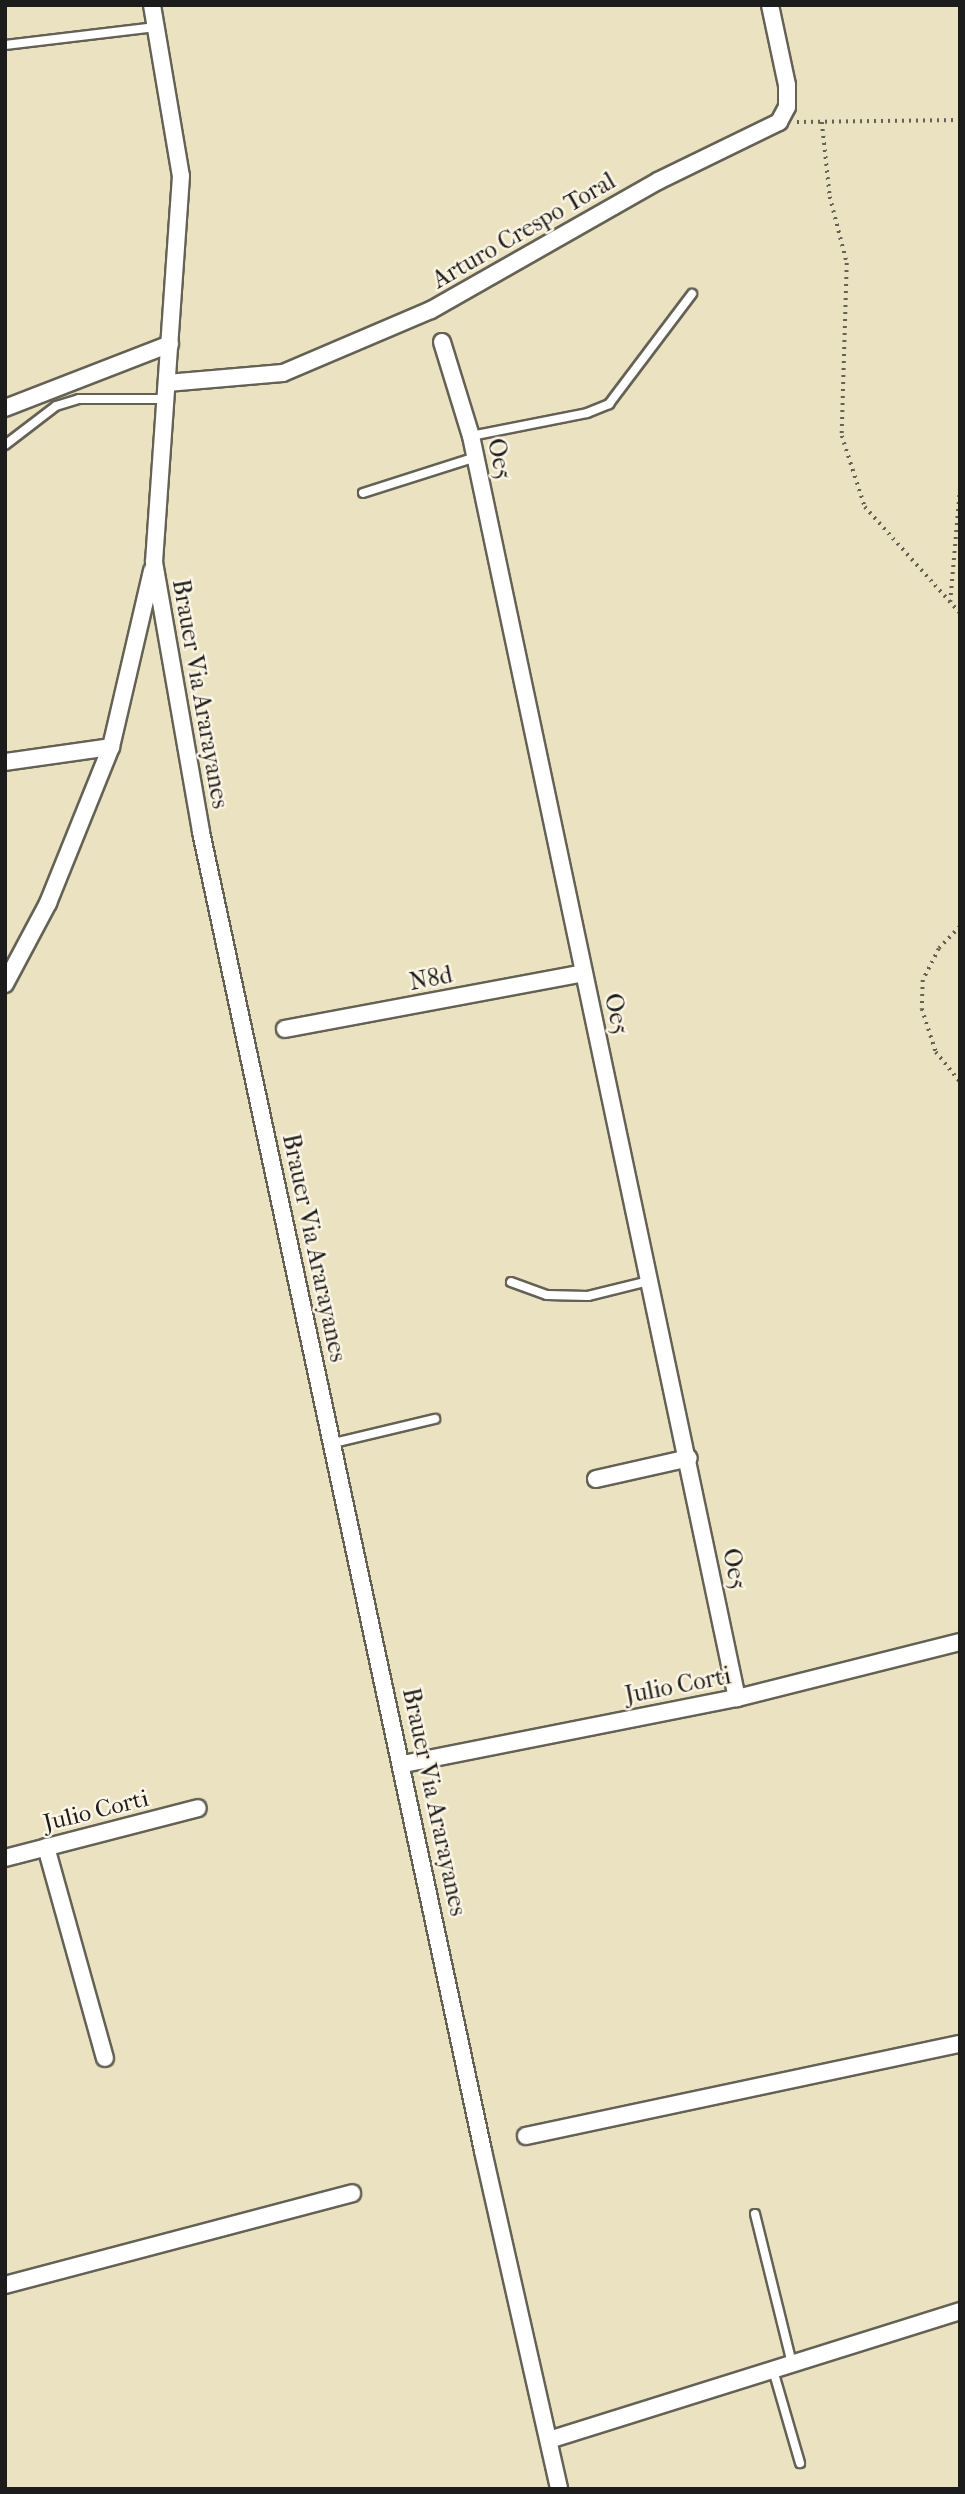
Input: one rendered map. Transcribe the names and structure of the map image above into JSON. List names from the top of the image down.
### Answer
{
  "streets": {
    "street": [
      "Arturo Crespo Toral",
      "Oe5",
      "Brauer Via Ararayanes",
      "N8d",
      "Julio Corti"
    ]
  },
  "crossings": [
    ["Arturo Crespo Toral", "Brauer Via Ararayanes"],
    ["Oe5", "N8d"],
    ["Oe5", "Julio Corti"],
    ["Brauer Via Ararayanes", "Julio Corti"]
  ]
}
